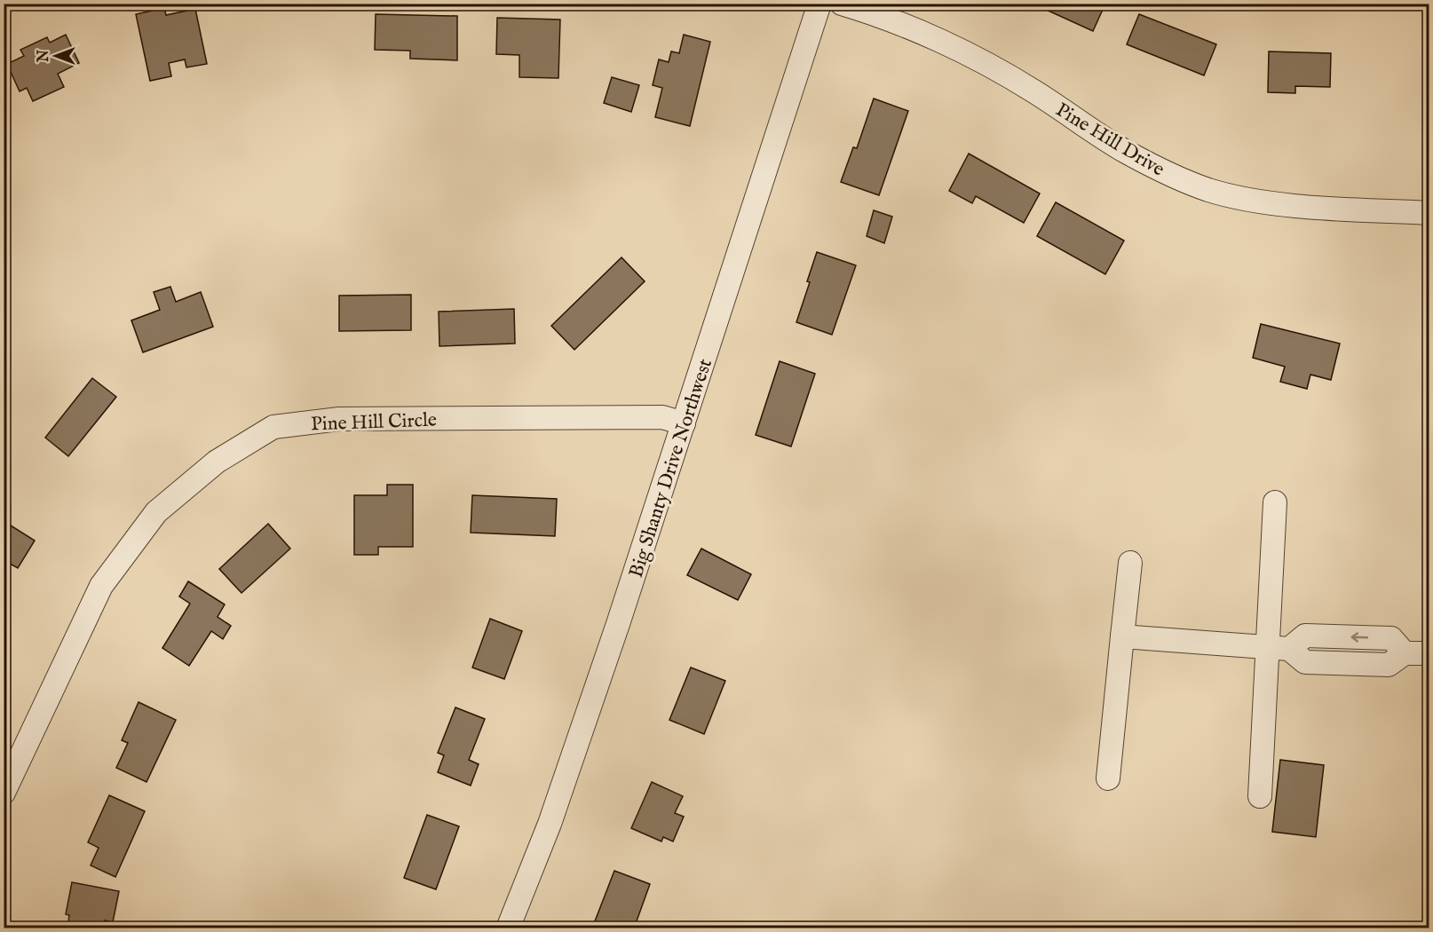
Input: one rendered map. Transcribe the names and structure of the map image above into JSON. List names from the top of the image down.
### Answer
{
  "streets": {
    "street": ["Pine Hill Drive", "Pine Hill Circle", "Big Shanty Drive Northwest"]
  },
  "crossings": [
    ["Pine Hill Circle", "Big Shanty Drive Northwest"]
  ],
  "north": "left"
}
